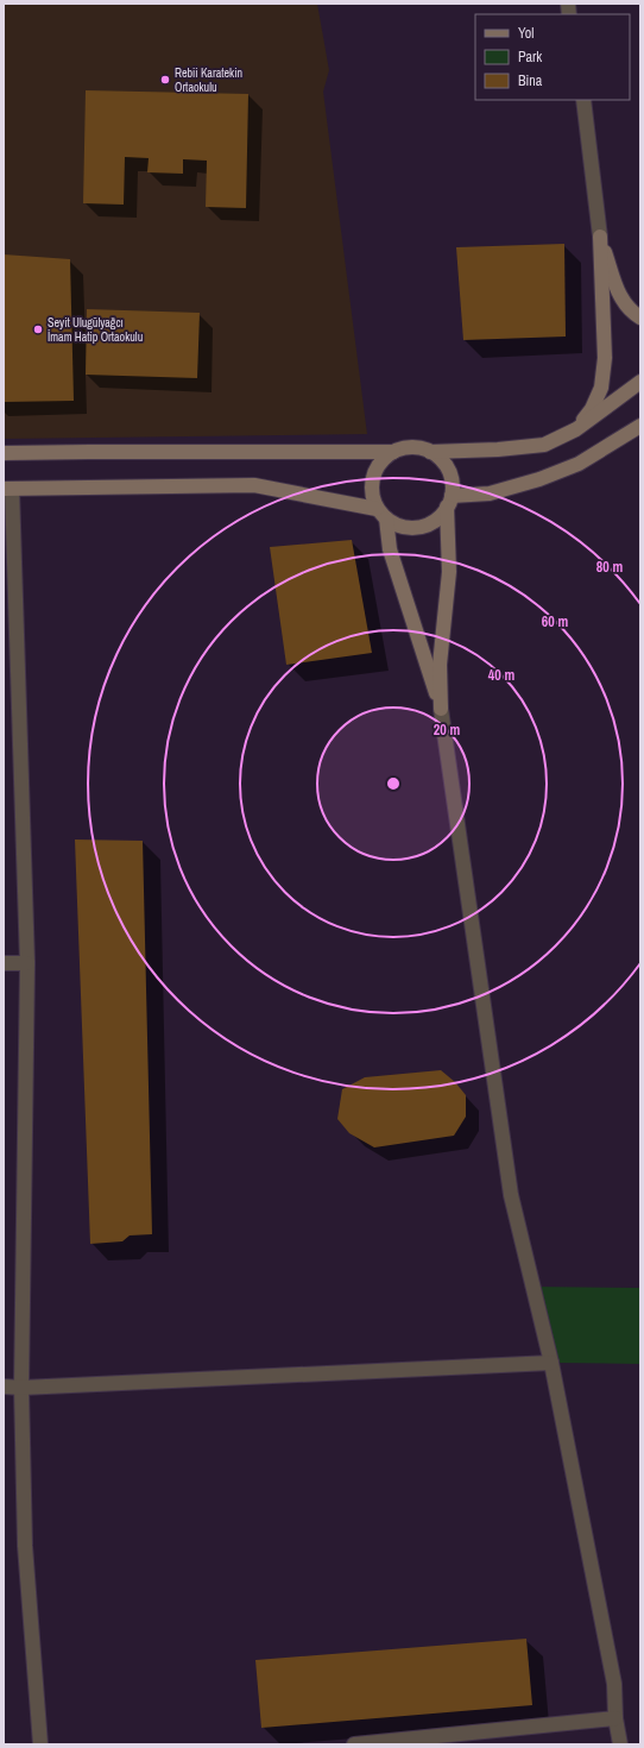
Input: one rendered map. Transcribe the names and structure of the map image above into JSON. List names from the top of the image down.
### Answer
{
  "places": ["Rebii Karatekin Ortaokulu", "Seyit Ulugülyağcı İmam Hatip Ortaokulu"],
  "legend": ["Yol", "Park", "Bina"],
  "rings": [
    "80 m",
    "60 m",
    "40 m",
    "20 m"
  ]
}
